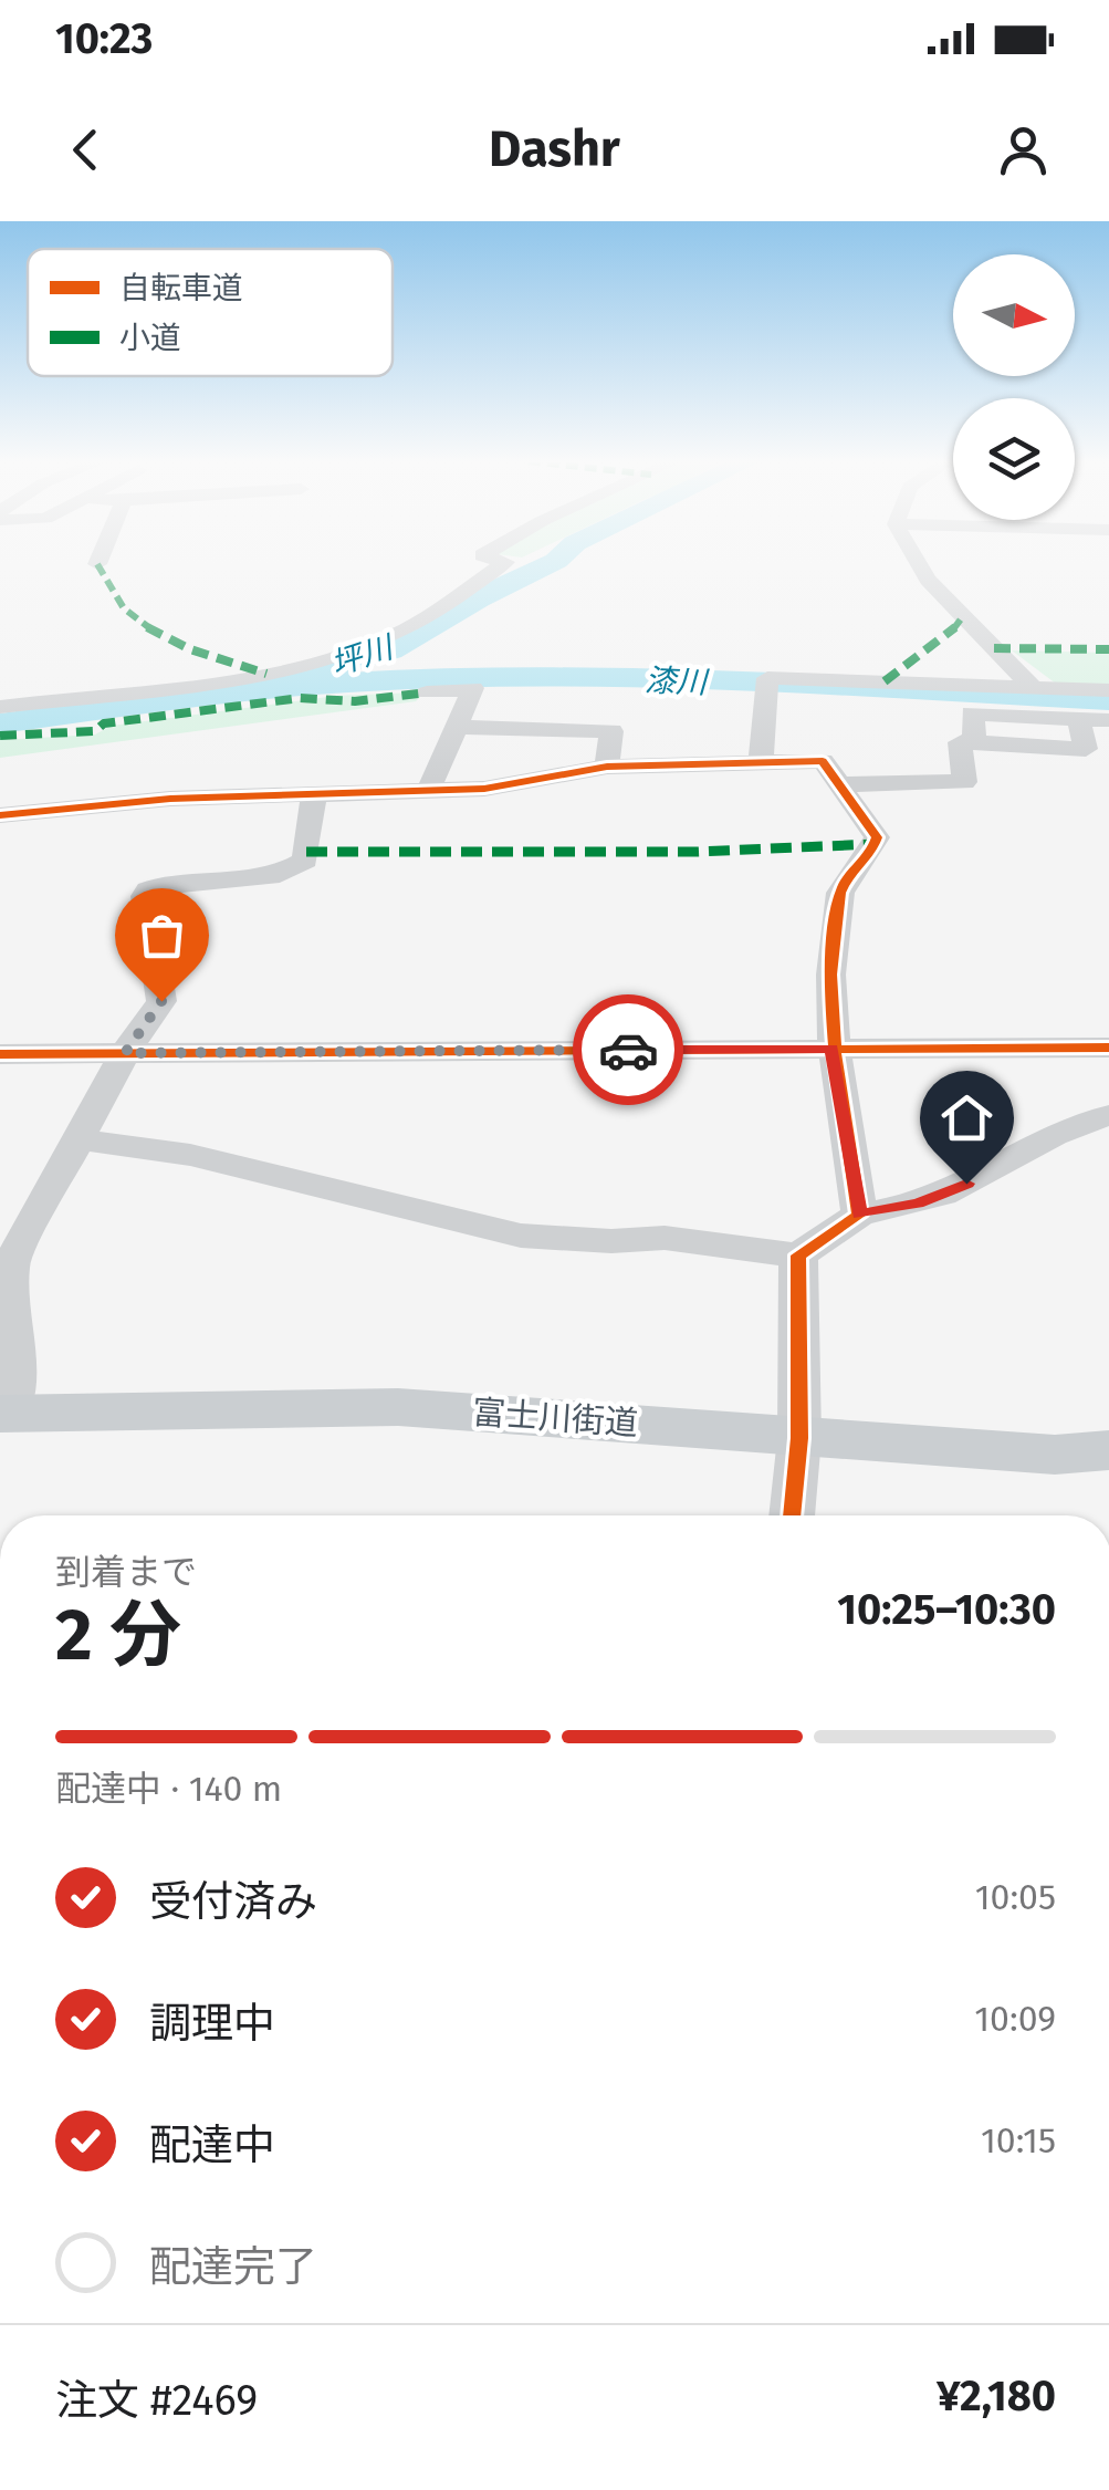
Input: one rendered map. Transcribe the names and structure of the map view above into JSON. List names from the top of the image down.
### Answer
{
  "streets": {
    "main road": ["富士川街道"]
  },
  "water": ["坪川", "漆川"],
  "legend": ["自転車道", "小道"],
  "north": "right",
  "page": {
    "status": "10:23",
    "header": "Dashr",
    "heading": ["2 分", "到着まで", "10:25–10:30"],
    "panel": ["注文 #2469", "¥2,180"],
    "bar": "配達中 · 140 m",
    "list": [
      ["受付済み", "10:05"],
      ["調理中", "10:09"],
      ["配達中", "10:15"],
      "配達完了"
    ]
  }
}
